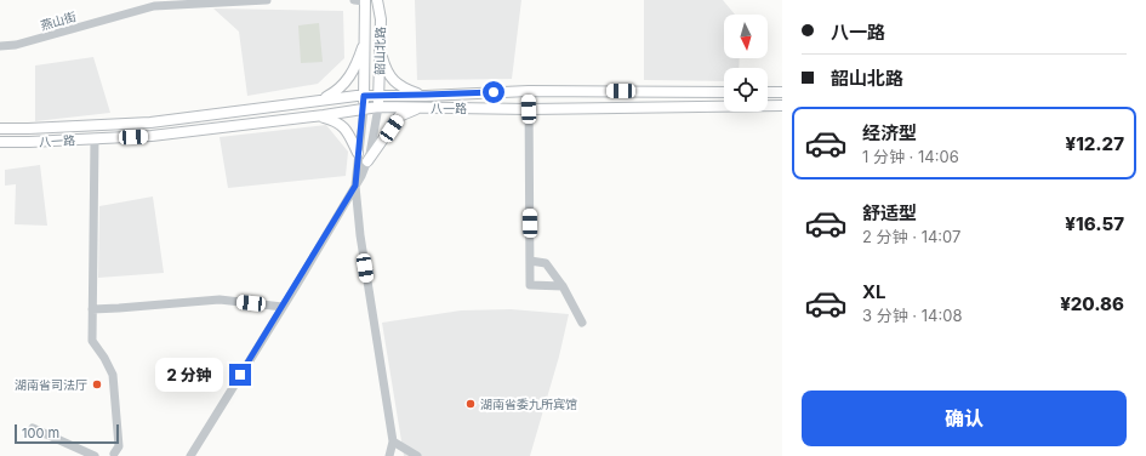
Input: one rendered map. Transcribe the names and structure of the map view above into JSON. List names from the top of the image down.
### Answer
{
  "streets": {
    "main road": ["韶山北路", "八一路"],
    "street": ["燕山街"]
  },
  "crossings": [
    ["韶山北路", "八一路"]
  ],
  "places": ["湖南省司法厅", "湖南省委九所宾馆"],
  "scale_bar": "100 m",
  "north": "bottom",
  "page": {
    "banner": ["八一路", "韶山北路"],
    "list": [
      {
        "name": "经济型",
        "note": "1 分钟 · 14:06",
        "value": "¥12.27"
      },
      {
        "name": "舒适型",
        "note": "2 分钟 · 14:07",
        "value": "¥16.57"
      },
      {
        "name": "XL",
        "note": "3 分钟 · 14:08",
        "value": "¥20.86"
      }
    ],
    "bubble": "2 分钟",
    "buttons": "确认",
    "scale": "100 m"
  }
}
